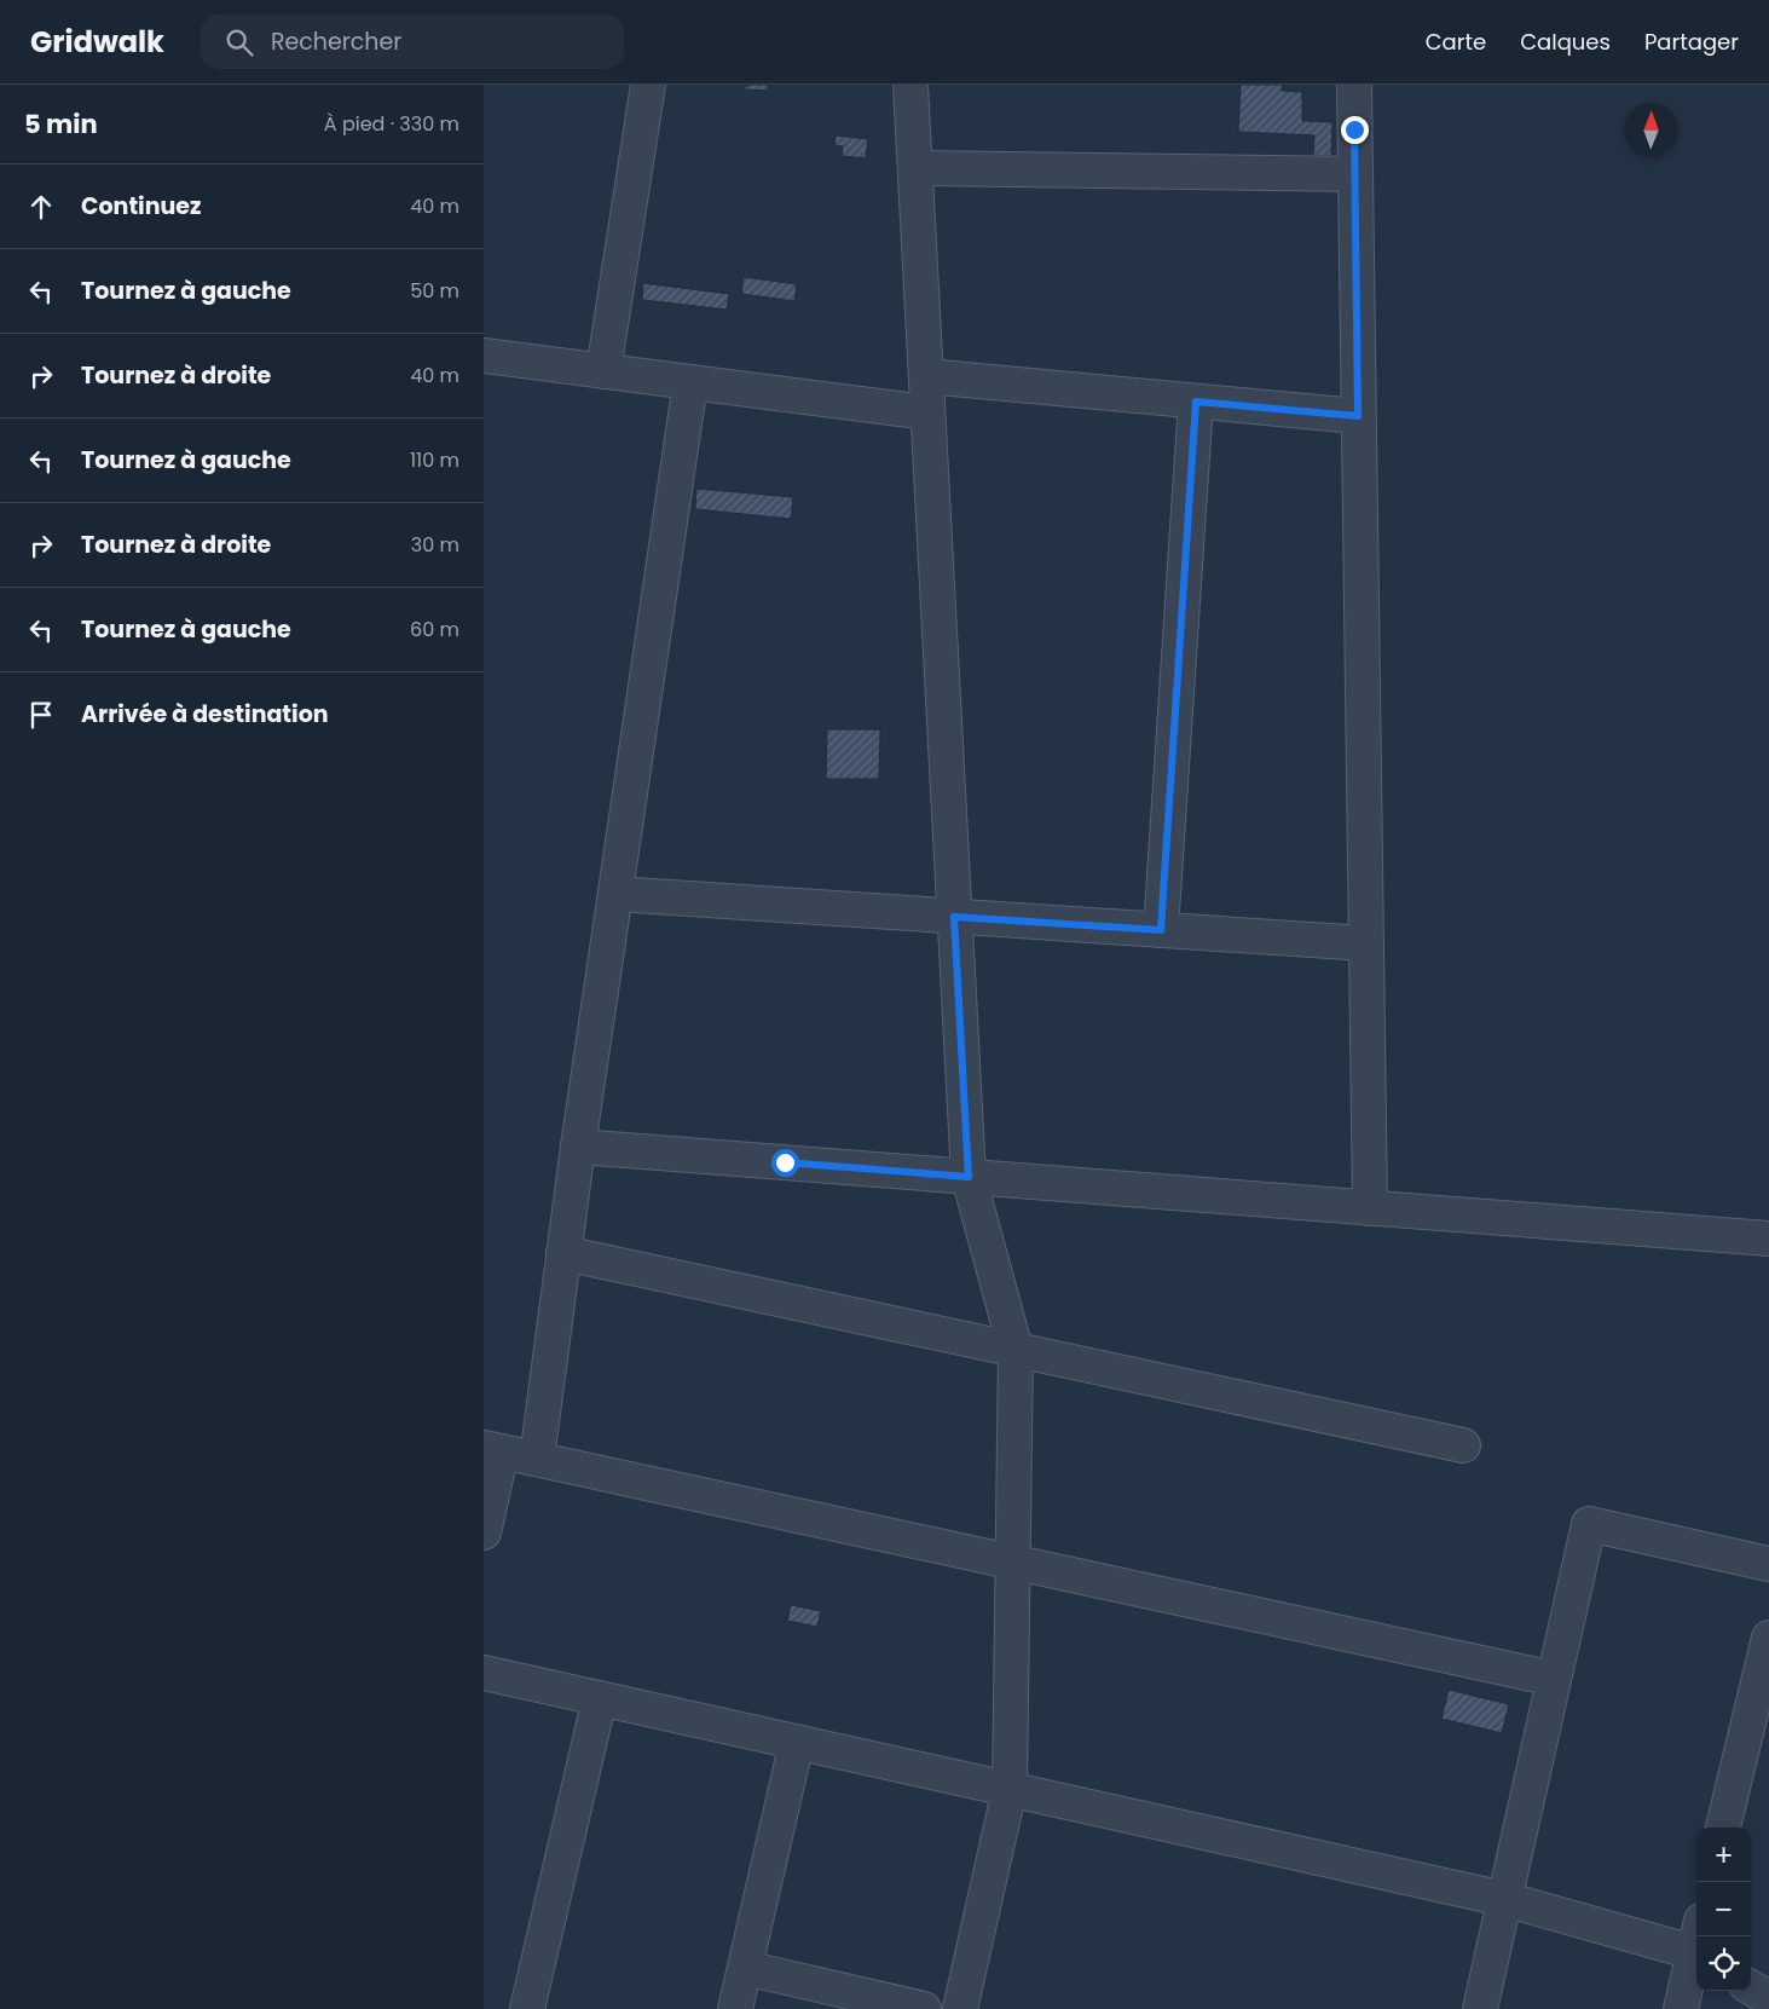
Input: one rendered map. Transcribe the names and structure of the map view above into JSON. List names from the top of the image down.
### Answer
{
  "north": "top",
  "page": {
    "header": "Gridwalk",
    "search": "Rechercher",
    "nav": ["Carte", "Calques", "Partager"],
    "heading": ["5 min", "À pied · 330 m"],
    "list": [
      ["Continuez", "40 m"],
      ["Tournez à gauche", "50 m"],
      ["Tournez à droite", "40 m"],
      ["Tournez à gauche", "110 m"],
      ["Tournez à droite", "30 m"],
      ["Tournez à gauche", "60 m"],
      "Arrivée à destination"
    ],
    "map_buttons": ["+", "−"]
  }
}
